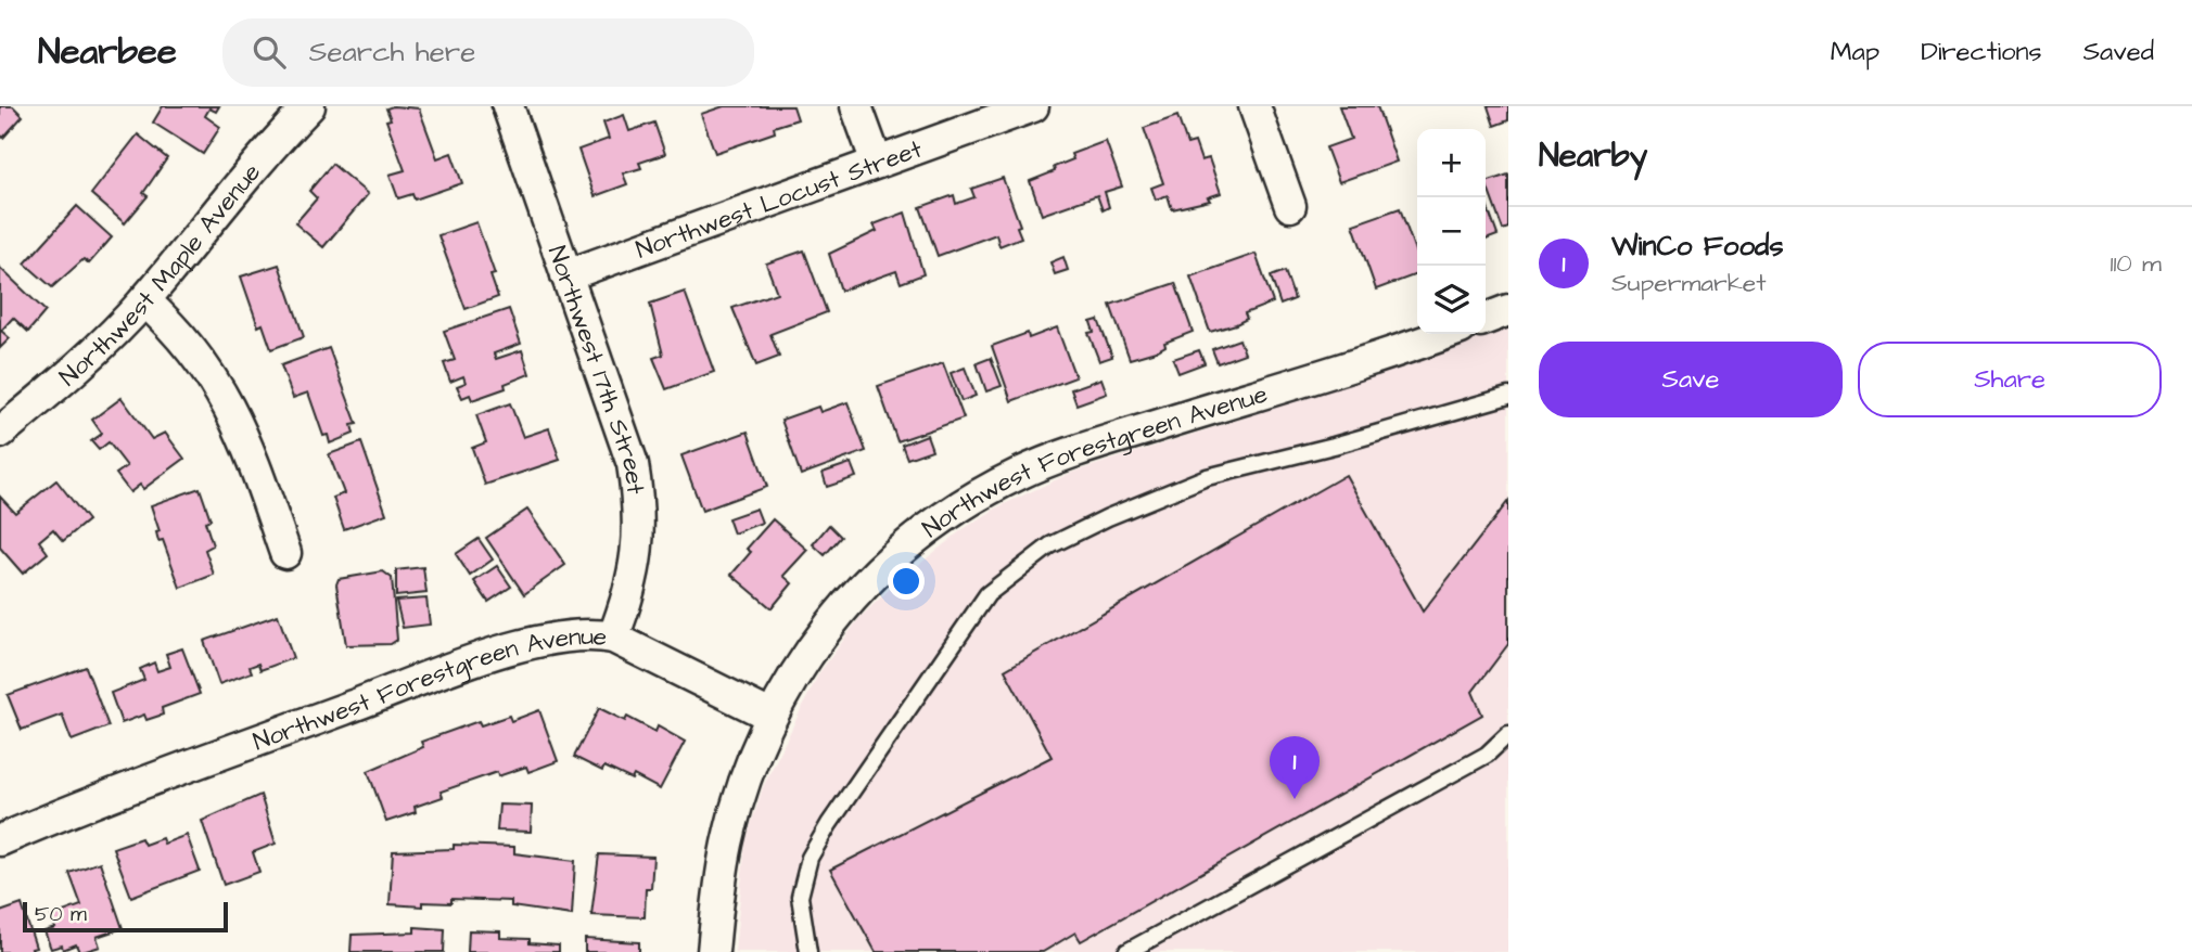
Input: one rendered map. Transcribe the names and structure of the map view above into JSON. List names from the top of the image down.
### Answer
{
  "streets": {
    "street": [
      "Northwest Locust Street",
      "Northwest Maple Avenue",
      "Northwest 17th Street",
      "Northwest Forestgreen Avenue"
    ]
  },
  "crossings": [
    ["Northwest Locust Street", "Northwest 17th Street"],
    ["Northwest 17th Street", "Northwest Forestgreen Avenue"]
  ],
  "scale_bar": "50 m",
  "page": {
    "header": "Nearbee",
    "search": "Search here",
    "nav": ["Map", "Directions", "Saved"],
    "heading": "Nearby",
    "map_buttons": ["+", "−"],
    "list": [
      {
        "mark": "1",
        "name": "WinCo Foods",
        "note": "Supermarket",
        "value": "110 m"
      }
    ],
    "buttons": ["Save", "Share"],
    "pins": "1",
    "scale": "50 m"
  }
}
